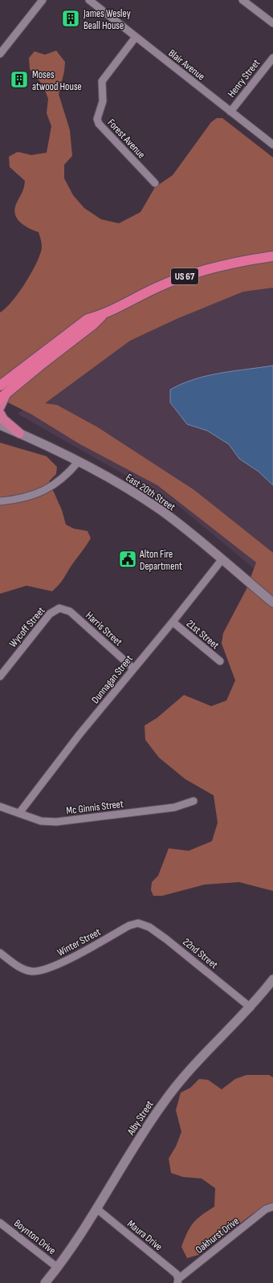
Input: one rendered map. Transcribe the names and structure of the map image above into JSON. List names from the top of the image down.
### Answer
{
  "streets": {
    "highway": ["US 67"],
    "street": [
      "Blair Avenue",
      "Henry Street",
      "Forest Avenue",
      "East 20th Street",
      "Wycoff Street",
      "Harris Street",
      "21st Street",
      "Dunnagan Street",
      "Mc Ginnis Street",
      "Winter Street",
      "22nd Street",
      "Alby Street",
      "Maura Drive",
      "Oakhurst Drive",
      "Boynton Drive"
    ]
  },
  "crossings": [
    ["Blair Avenue", "Henry Street"],
    ["Blair Avenue", "Forest Avenue"],
    ["East 20th Street", "Dunnagan Street"],
    ["Wycoff Street", "Harris Street"],
    ["Harris Street", "Dunnagan Street"],
    ["21st Street", "Dunnagan Street"],
    ["Dunnagan Street", "Mc Ginnis Street"],
    ["Winter Street", "22nd Street"],
    ["22nd Street", "Alby Street"],
    ["Alby Street", "Maura Drive"],
    ["Alby Street", "Boynton Drive"],
    ["Maura Drive", "Oakhurst Drive"]
  ],
  "places": {
    "building": ["James Wesley Beall House", "Moses atwood House"],
    "public building": ["Alton Fire Department"]
  }
}
